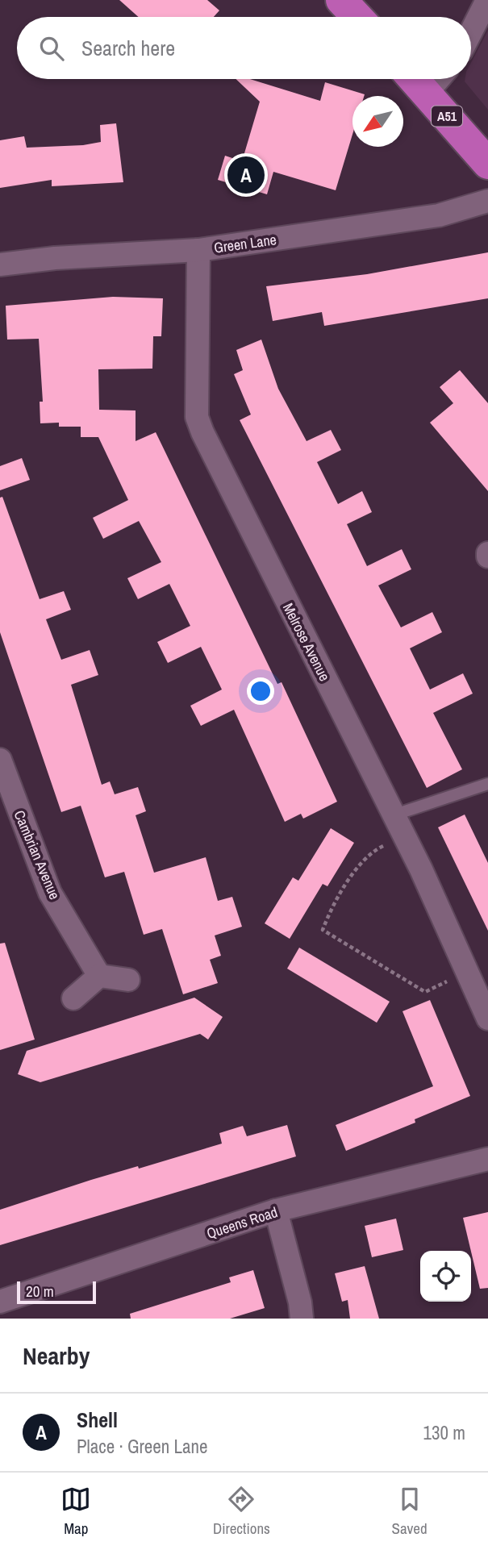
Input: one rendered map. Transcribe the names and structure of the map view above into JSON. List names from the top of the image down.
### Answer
{
  "streets": {
    "highway": ["A51"],
    "street": [
      "Green Lane",
      "Melrose Avenue",
      "Cambrian Avenue",
      "Queens Road"
    ]
  },
  "crossings": [
    ["Green Lane", "Melrose Avenue"]
  ],
  "scale_bar": "20 m",
  "north": "bottom left",
  "page": {
    "search": "Search here",
    "pins": "A",
    "scale": "20 m",
    "heading": "Nearby",
    "list": [
      {
        "mark": "A",
        "name": "Shell",
        "note": "Place · Green Lane",
        "value": "130 m"
      }
    ],
    "nav": ["Map", "Directions", "Saved"]
  }
}
